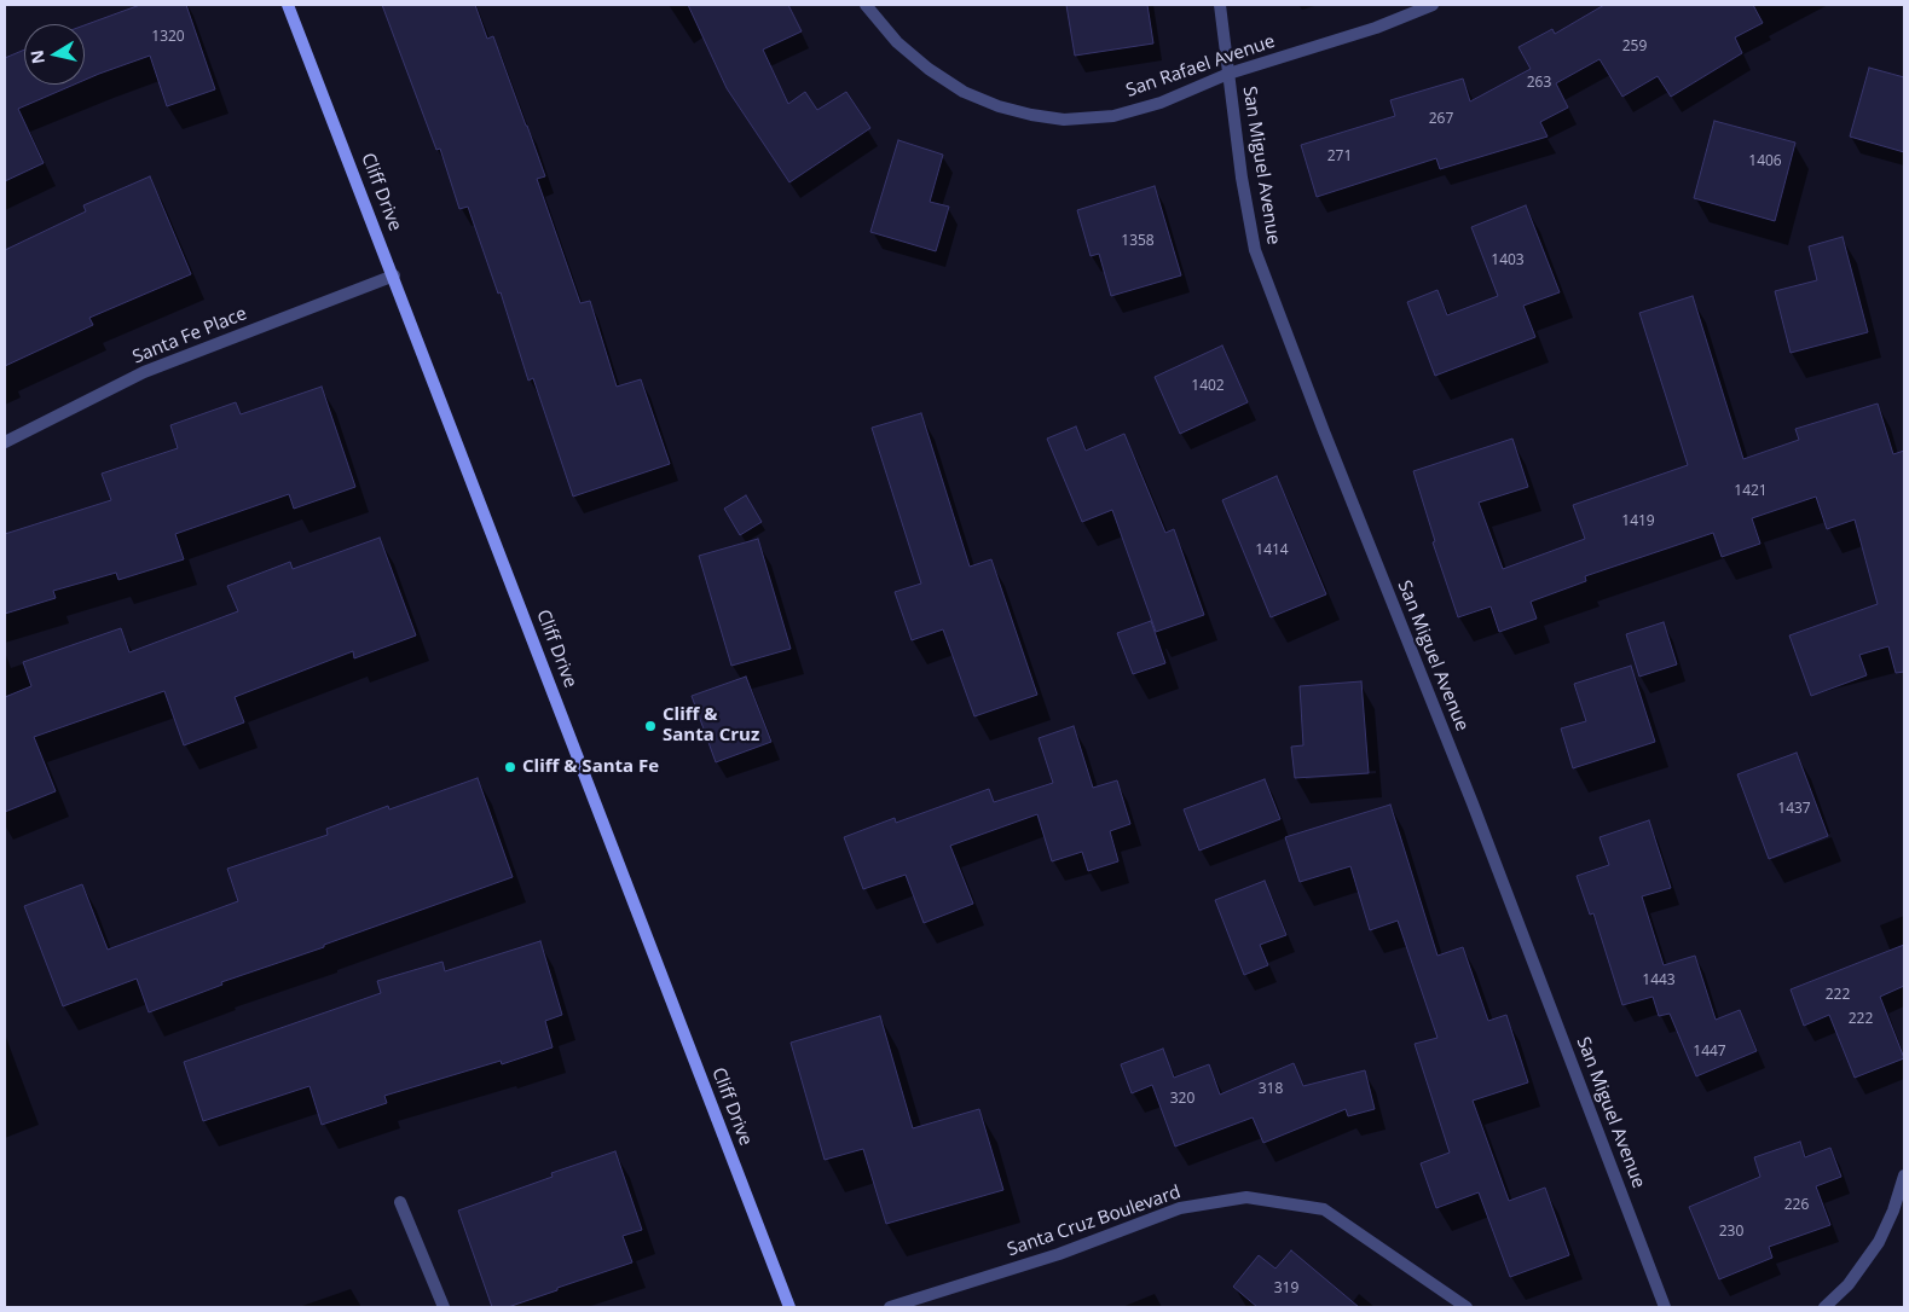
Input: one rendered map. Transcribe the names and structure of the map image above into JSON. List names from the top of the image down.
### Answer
{
  "streets": {
    "main road": ["Cliff Drive"],
    "street": [
      "San Rafael Avenue",
      "San Miguel Avenue",
      "Santa Fe Place",
      "Santa Cruz Boulevard"
    ]
  },
  "crossings": [
    ["San Rafael Avenue", "San Miguel Avenue"],
    ["Cliff Drive", "Santa Fe Place"]
  ],
  "places": ["Cliff & Santa Cruz", "Cliff & Santa Fe"],
  "house_numbers": [
    "1320",
    "259",
    "263",
    "267",
    "271",
    "1406",
    "1358",
    "1403",
    "1402",
    "1421",
    "1419",
    "1414",
    "1437",
    "1443",
    "222",
    "222",
    "1447",
    "318",
    "320",
    "226",
    "230",
    "319"
  ],
  "north": "left"
}
